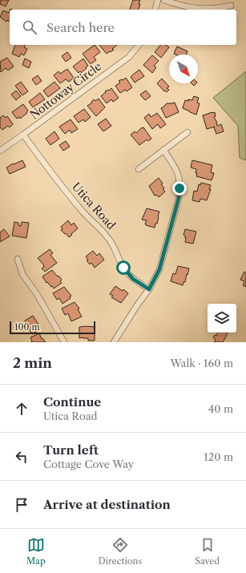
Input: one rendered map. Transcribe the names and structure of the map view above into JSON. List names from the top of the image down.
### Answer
{
  "streets": {
    "street": ["Nottoway Circle", "Utica Road"]
  },
  "crossings": [
    ["Nottoway Circle", "Utica Road"]
  ],
  "scale_bar": "100 m",
  "north": "bottom right",
  "page": {
    "search": "Search here",
    "scale": "100 m",
    "heading": ["2 min", "Walk · 160 m"],
    "list": [
      ["Continue", "Utica Road", "40 m"],
      ["Turn left", "Cottage Cove Way", "120 m"],
      "Arrive at destination"
    ],
    "nav": ["Map", "Directions", "Saved"]
  }
}
